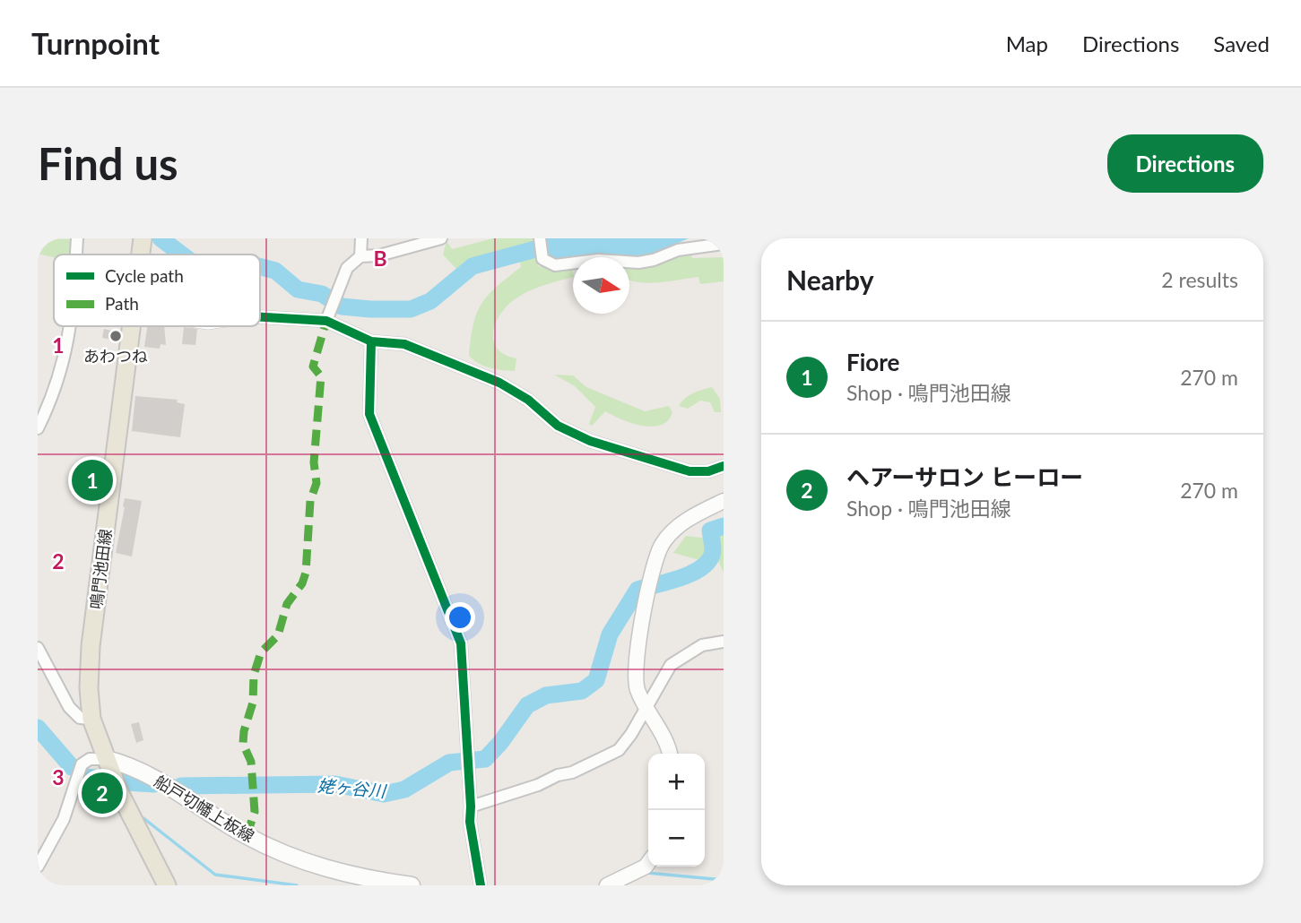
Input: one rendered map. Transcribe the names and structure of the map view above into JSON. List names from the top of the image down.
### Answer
{
  "streets": {
    "main road": ["鳴門池田線", "船戸切幡上板線"]
  },
  "crossings": [
    ["鳴門池田線", "船戸切幡上板線"]
  ],
  "water": ["姥ヶ谷川"],
  "places": ["あわつね"],
  "legend": ["Cycle path", "Path"],
  "north": "right",
  "page": {
    "header": "Turnpoint",
    "nav": ["Map", "Directions", "Saved"],
    "buttons": "Directions",
    "title": "Find us",
    "heading": ["Nearby", "2 results"],
    "list": [
      {
        "mark": "1",
        "name": "Fiore",
        "note": "Shop · 鳴門池田線",
        "value": "270 m"
      },
      {
        "mark": "2",
        "name": "ヘアーサロン ヒーロー",
        "note": "Shop · 鳴門池田線",
        "value": "270 m"
      }
    ],
    "pins": ["1", "2"],
    "map_buttons": ["+", "−"]
  },
  "grid": {
    "columns": ["B"],
    "rows": ["1", "2", "3"]
  }
}
